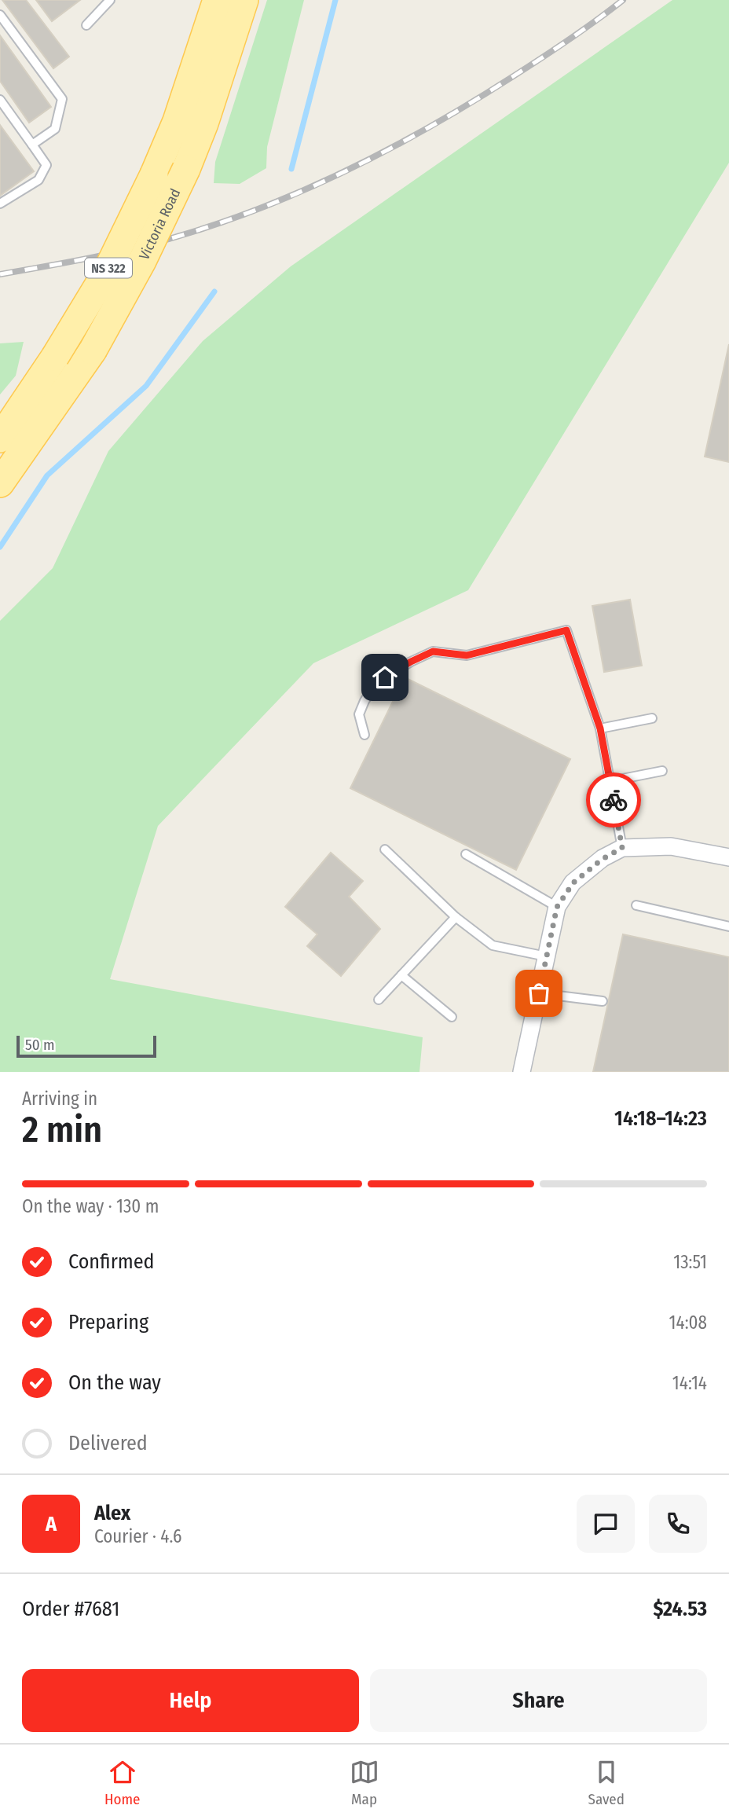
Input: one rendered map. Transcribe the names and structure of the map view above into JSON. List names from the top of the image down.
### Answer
{
  "streets": {
    "main road": ["Victoria Road", "NS 322"]
  },
  "scale_bar": "50 m",
  "page": {
    "scale": "50 m",
    "heading": ["2 min", "Arriving in", "14:18–14:23"],
    "panel": [
      "Alex",
      "Courier · 4.6",
      "Order #7681",
      "$24.53"
    ],
    "bar": "On the way · 130 m",
    "list": [
      ["Confirmed", "13:51"],
      ["Preparing", "14:08"],
      ["On the way", "14:14"],
      "Delivered"
    ],
    "round": "A",
    "buttons": ["Help", "Share"],
    "tabs": ["Home", "Map", "Saved"]
  }
}
